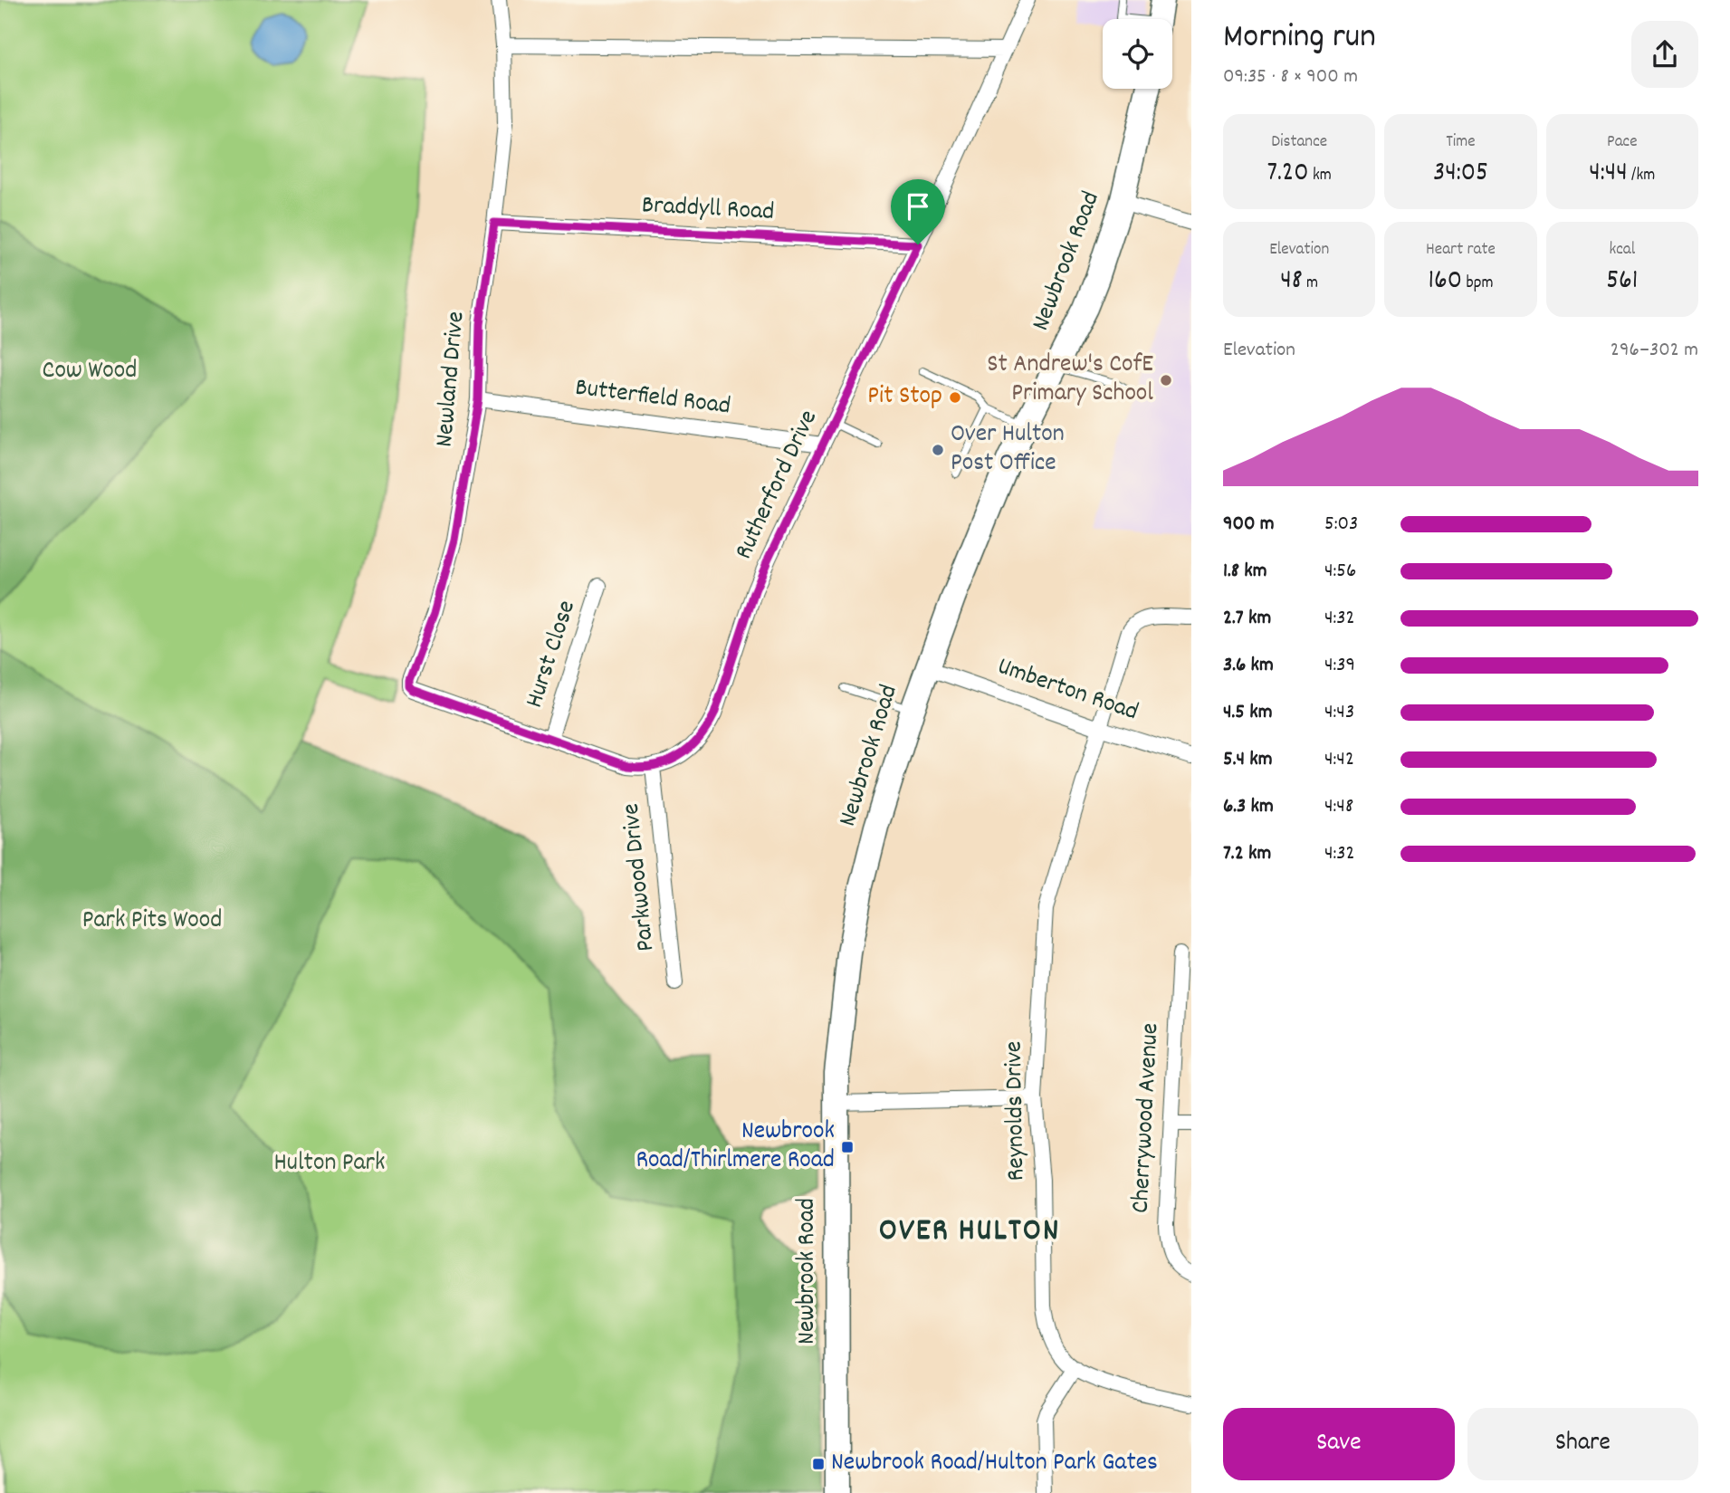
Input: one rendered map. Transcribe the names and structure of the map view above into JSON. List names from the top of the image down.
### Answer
{
  "streets": {
    "highway": ["Newbrook Road"],
    "street": [
      "Braddyll Road",
      "Newland Drive",
      "Butterfield Road",
      "Rutherford Drive",
      "Hurst Close",
      "Umberton Road",
      "Parkwood Drive",
      "Reynolds Drive",
      "Cherrywood Avenue"
    ]
  },
  "crossings": [
    ["Braddyll Road", "Newland Drive"],
    ["Braddyll Road", "Rutherford Drive"],
    ["Newbrook Road", "Umberton Road"],
    ["Newland Drive", "Butterfield Road"],
    ["Newland Drive", "Rutherford Drive"],
    ["Butterfield Road", "Rutherford Drive"],
    ["Rutherford Drive", "Hurst Close"],
    ["Rutherford Drive", "Parkwood Drive"],
    ["Umberton Road", "Reynolds Drive"]
  ],
  "districts": ["OVER HULTON"],
  "parks": ["Cow Wood", "Park Pits Wood", "Hulton Park"],
  "places": {
    "other": ["St Andrew's CofE Primary School", "Pit Stop", "Over Hulton Post Office"],
    "transit": ["Newbrook Road/Thirlmere Road", "Newbrook Road/Hulton Park Gates"]
  },
  "page": {
    "heading": ["Morning run", "09:35 · 8 × 900 m"],
    "stats": [
      ["Distance", "7.20 km"],
      ["Time", "34:05"],
      ["Pace", "4:44 /km"],
      ["Elevation", "48 m"],
      ["Heart rate", "160 bpm"],
      ["kcal", "561"]
    ],
    "chart": ["Elevation", "296–302 m"],
    "list": [
      {
        "name": "900 m",
        "note": "5:03"
      },
      {
        "name": "1.8 km",
        "note": "4:56"
      },
      {
        "name": "2.7 km",
        "note": "4:32"
      },
      {
        "name": "3.6 km",
        "note": "4:39"
      },
      {
        "name": "4.5 km",
        "note": "4:43"
      },
      {
        "name": "5.4 km",
        "note": "4:42"
      },
      {
        "name": "6.3 km",
        "note": "4:48"
      },
      {
        "name": "7.2 km",
        "note": "4:32"
      }
    ],
    "buttons": ["Save", "Share"]
  }
}
